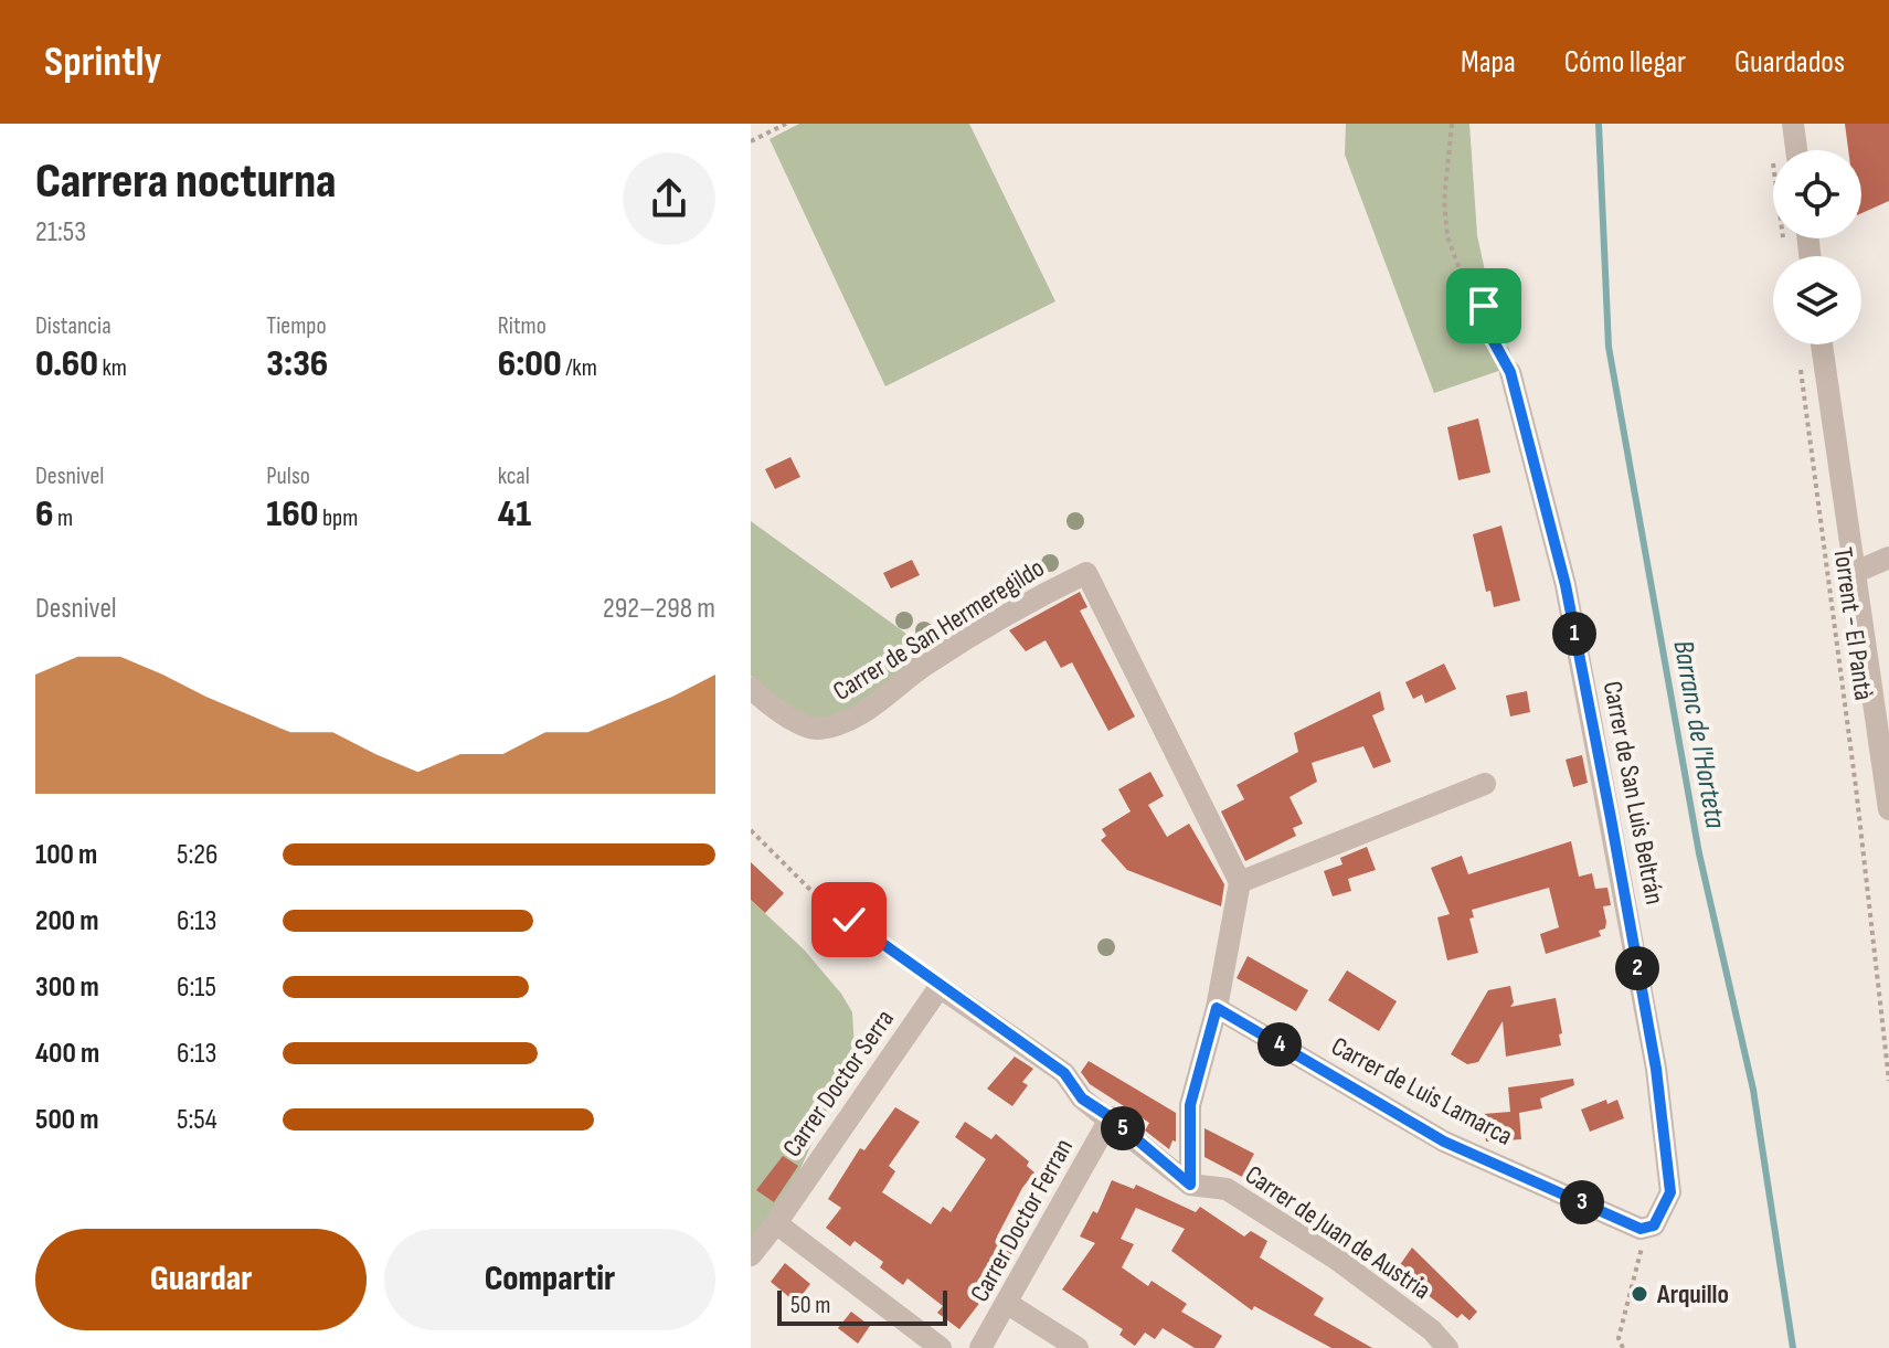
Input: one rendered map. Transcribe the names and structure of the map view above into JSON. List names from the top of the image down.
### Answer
{
  "streets": {
    "street": [
      "Carrer de San Hermeregildo",
      "Carrer de San Luis Beltrán",
      "Carrer Doctor Serra",
      "Carrer de Luis Lamarca",
      "Carrer Doctor Ferran",
      "Carrer de Juan de Austria"
    ],
    "path": ["Torrent - El Pantà"]
  },
  "crossings": [
    ["Carrer de San Luis Beltrán", "Carrer de Luis Lamarca"],
    ["Carrer Doctor Serra", "Carrer de Juan de Austria"],
    ["Carrer Doctor Ferran", "Carrer de Juan de Austria"]
  ],
  "water": ["Barranc de l'Horteta"],
  "places": ["Arquillo"],
  "scale_bar": "50 m",
  "page": {
    "header": "Sprintly",
    "nav": ["Mapa", "Cómo llegar", "Guardados"],
    "heading": ["Carrera nocturna", "21:53"],
    "stats": [
      ["Distancia", "0.60 km"],
      ["Tiempo", "3:36"],
      ["Ritmo", "6:00 /km"],
      ["Desnivel", "6 m"],
      ["Pulso", "160 bpm"],
      ["kcal", "41"]
    ],
    "chart": ["Desnivel", "292–298 m"],
    "pins": [
      "1",
      "2",
      "4",
      "5",
      "3"
    ],
    "list": [
      {
        "name": "100 m",
        "note": "5:26"
      },
      {
        "name": "200 m",
        "note": "6:13"
      },
      {
        "name": "300 m",
        "note": "6:15"
      },
      {
        "name": "400 m",
        "note": "6:13"
      },
      {
        "name": "500 m",
        "note": "5:54"
      }
    ],
    "buttons": ["Guardar", "Compartir"],
    "scale": "50 m"
  }
}
